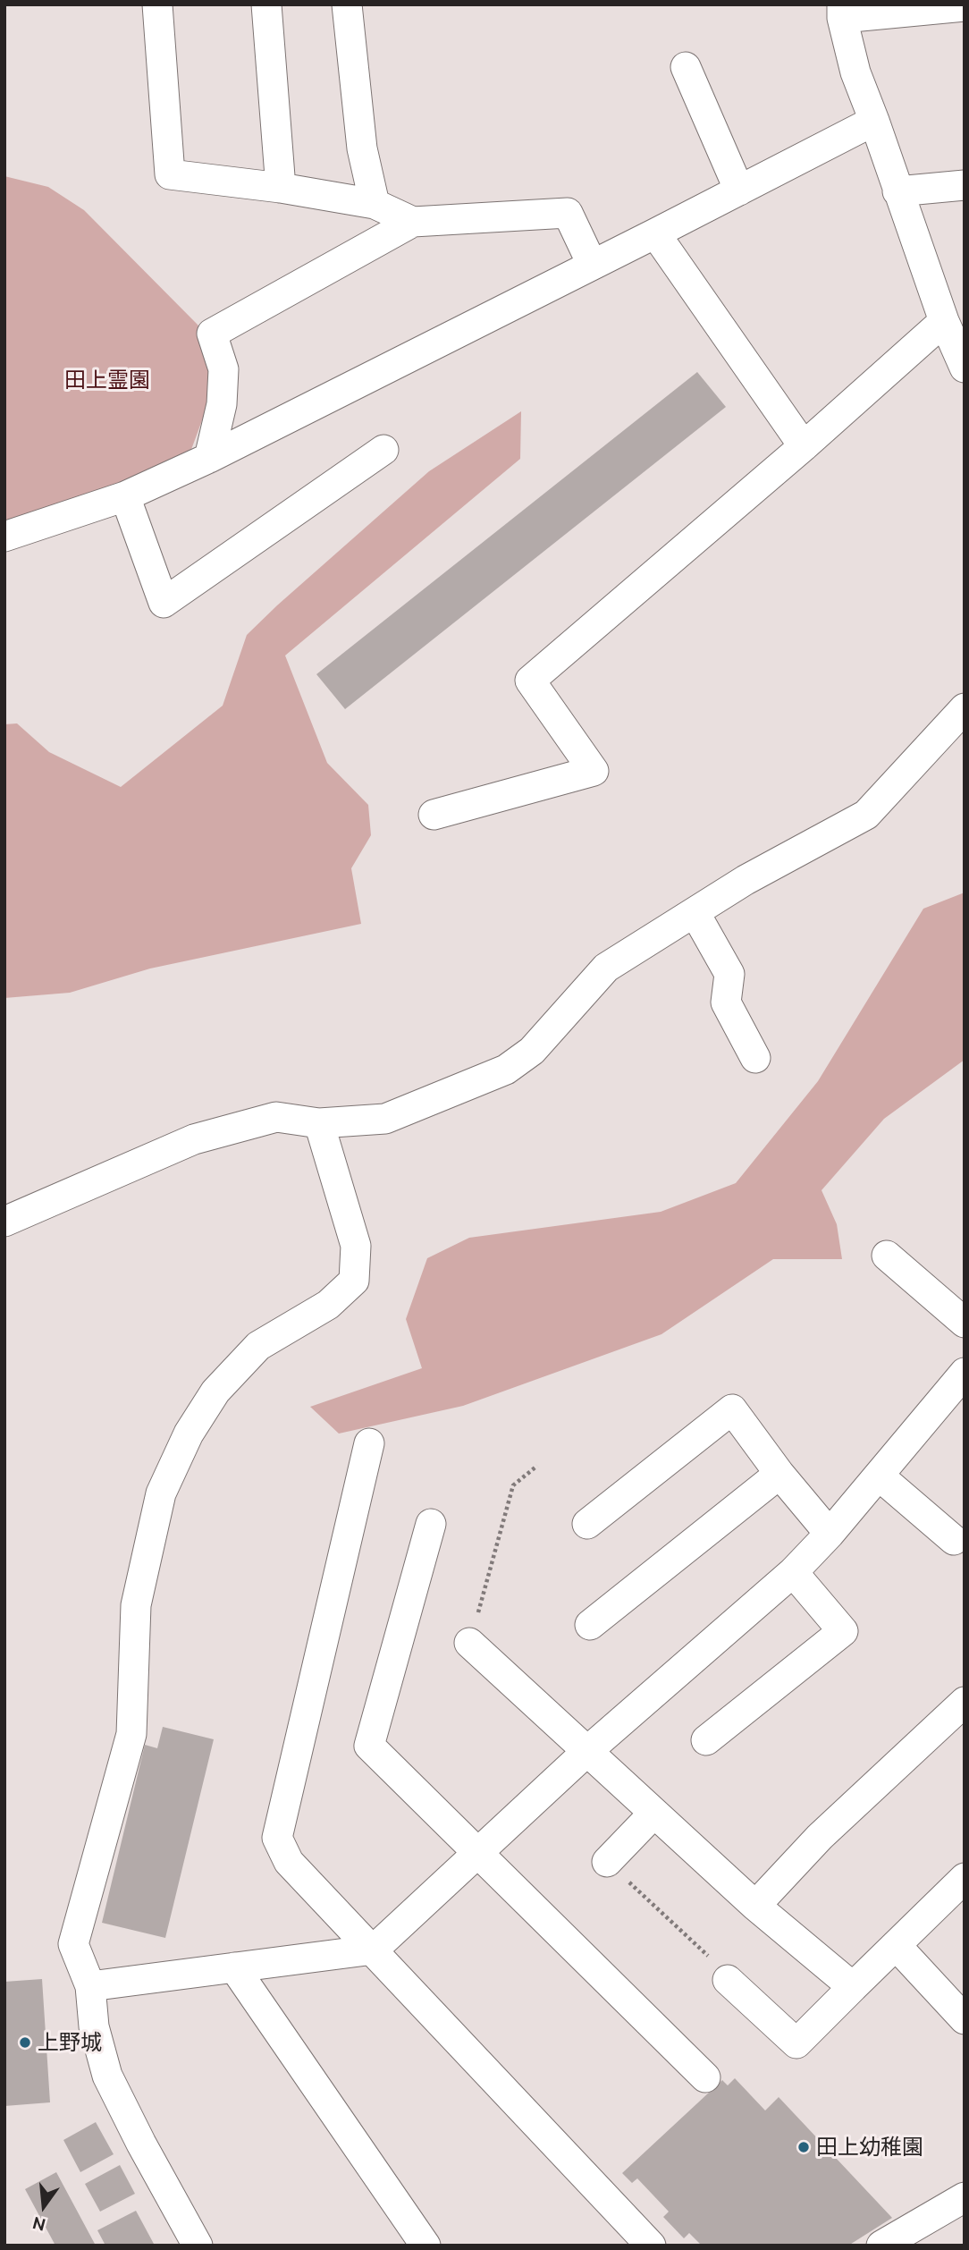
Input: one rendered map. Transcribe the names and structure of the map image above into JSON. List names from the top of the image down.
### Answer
{
  "parks": ["田上霊園"],
  "places": ["上野城", "田上幼稚園"],
  "north": "bottom"
}
